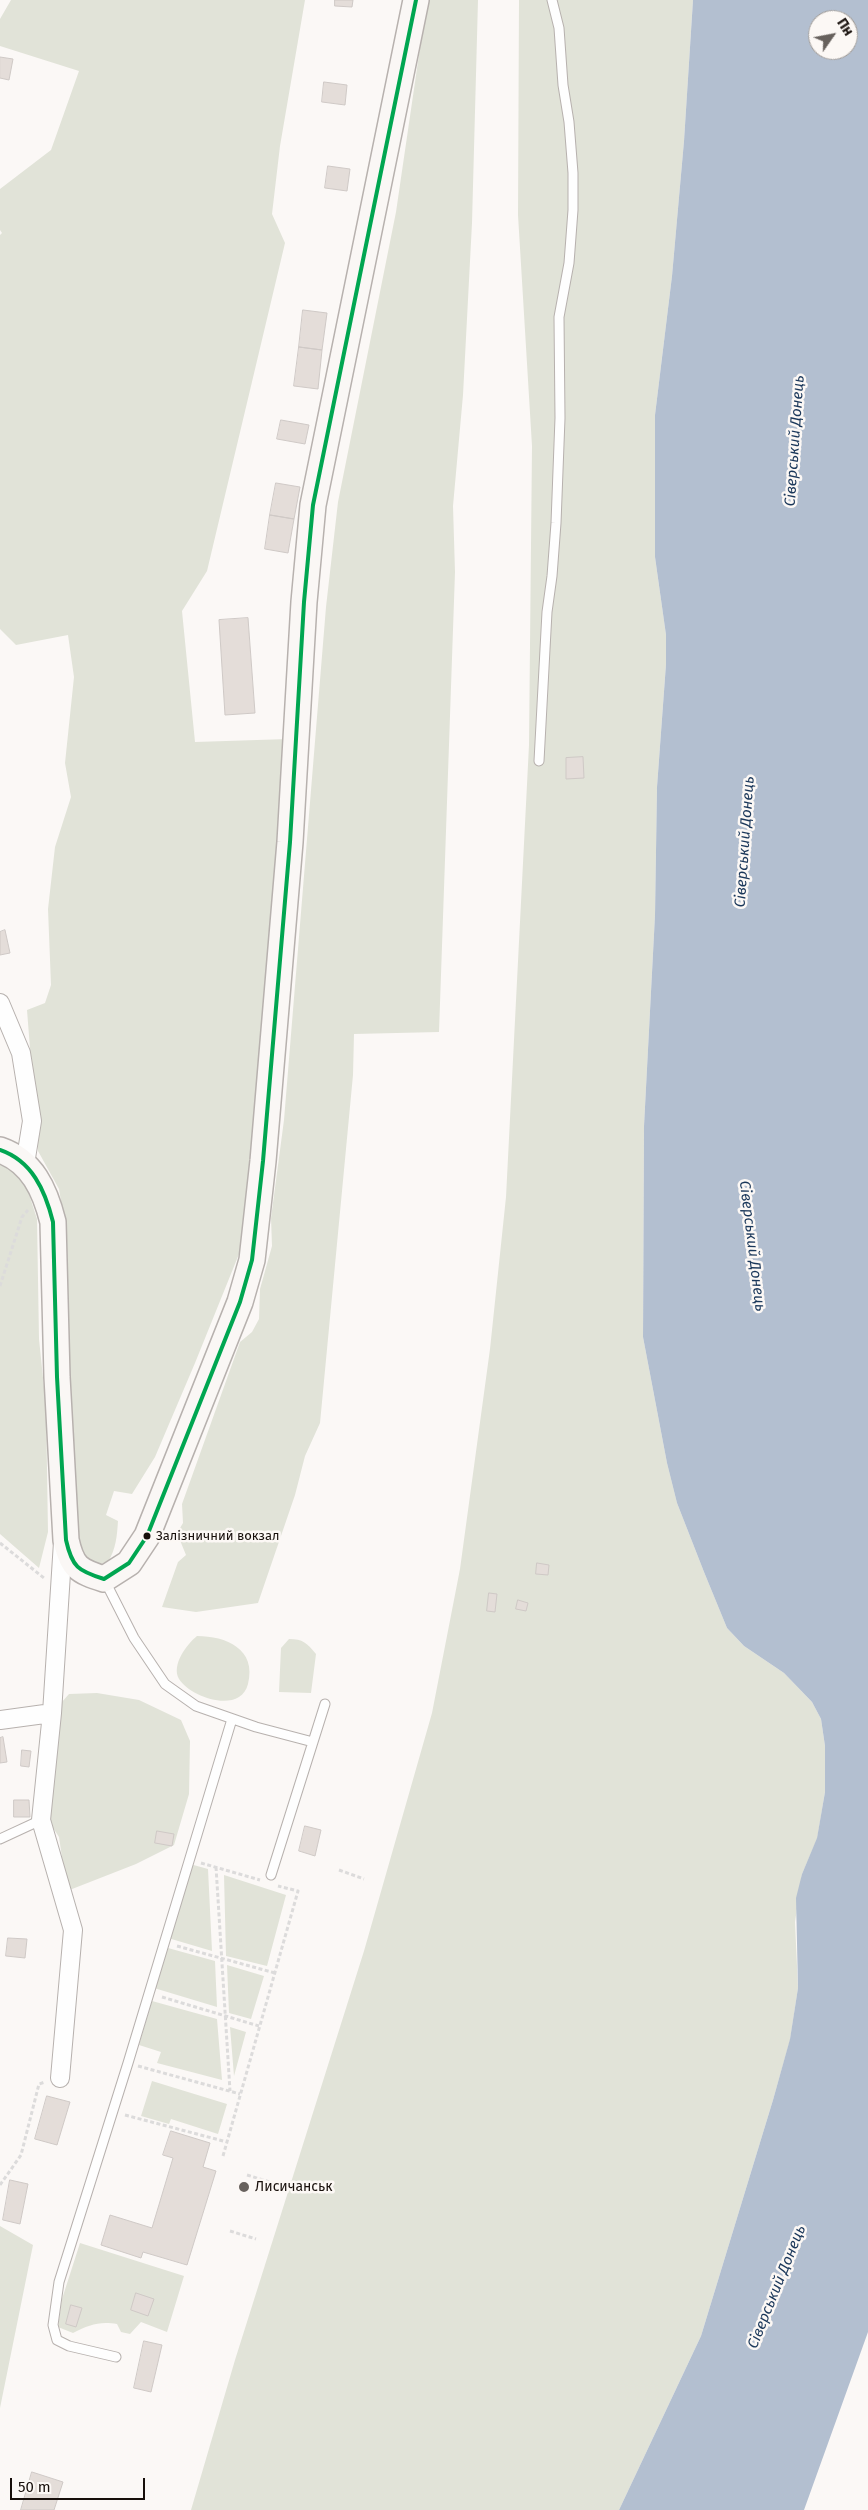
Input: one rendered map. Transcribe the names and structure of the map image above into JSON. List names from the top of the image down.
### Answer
{
  "water": ["Сіверський Донець"],
  "places": ["Залізничний вокзал", "Лисичанськ"],
  "scale_bar": "50 m",
  "north": "top right"
}
